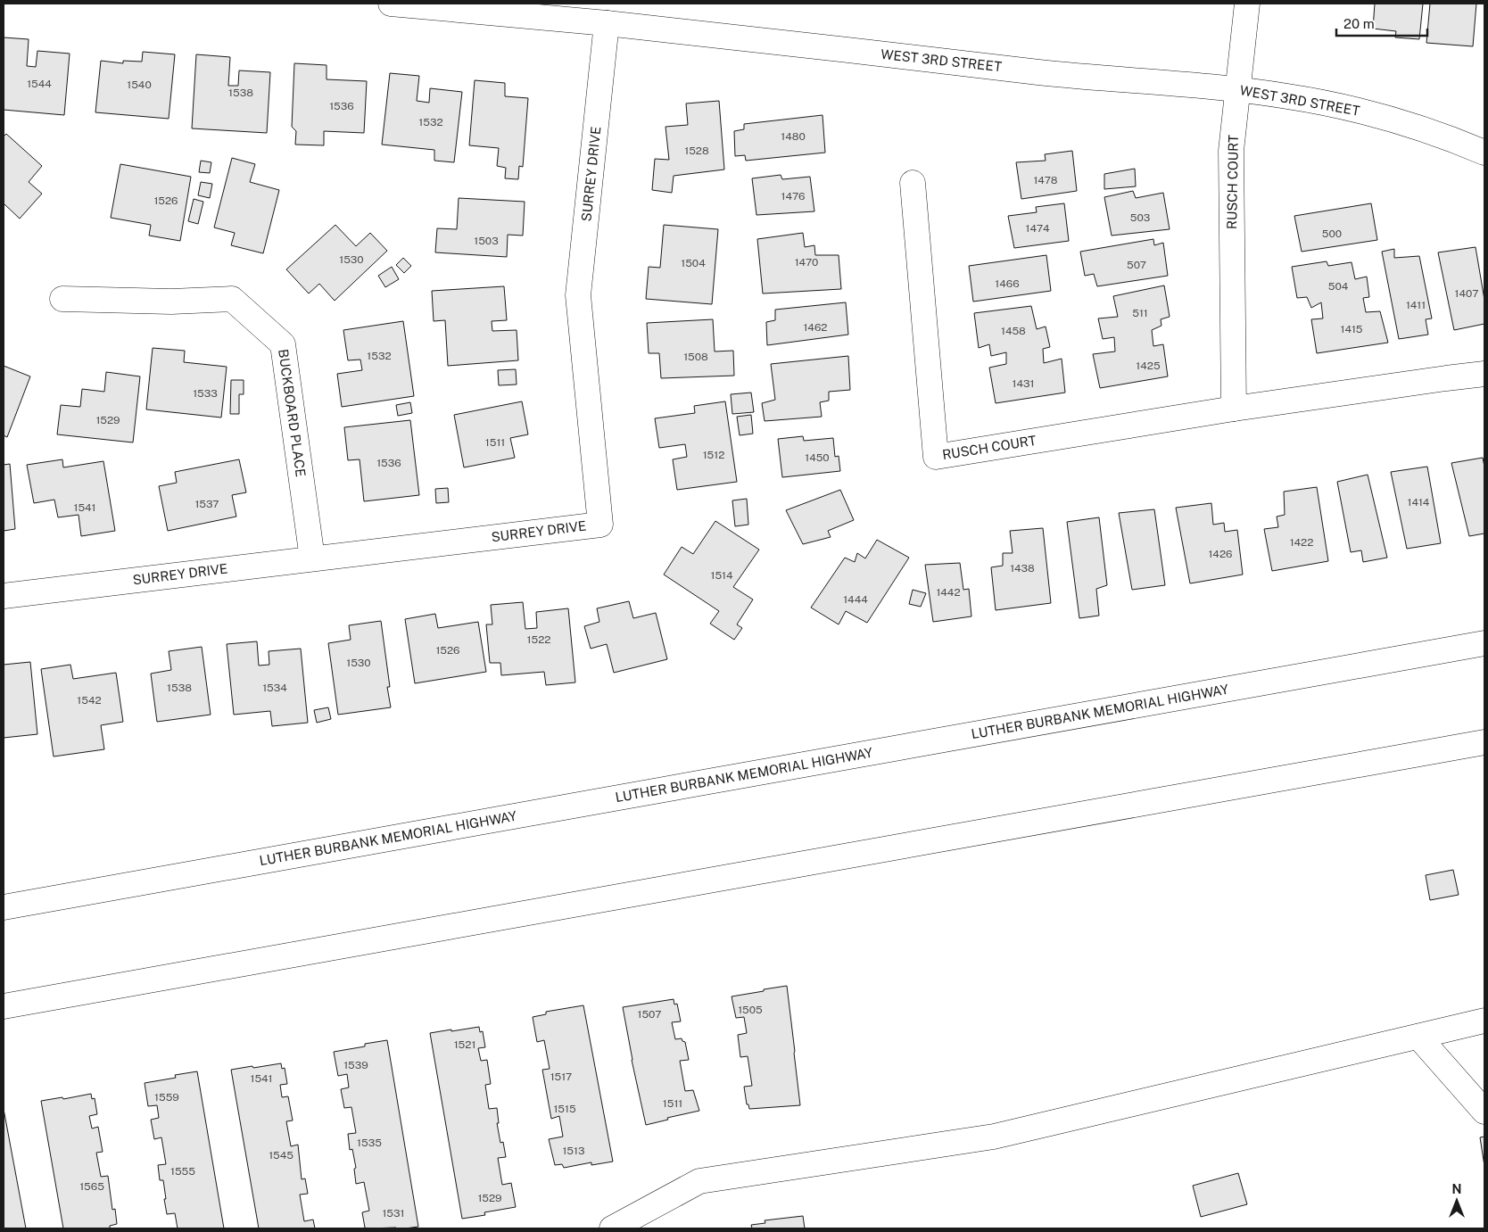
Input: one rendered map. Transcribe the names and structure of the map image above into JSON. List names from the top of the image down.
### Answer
{
  "streets": {
    "main road": [
      "WEST 3RD STREET",
      "SURREY DRIVE",
      "RUSCH COURT",
      "BUCKBOARD PLACE",
      "LUTHER BURBANK MEMORIAL HIGHWAY"
    ]
  },
  "crossings": [
    ["WEST 3RD STREET", "SURREY DRIVE"],
    ["WEST 3RD STREET", "RUSCH COURT"],
    ["SURREY DRIVE", "BUCKBOARD PLACE"]
  ],
  "house_numbers": [
    "1544",
    "1540",
    "1538",
    "1536",
    "1532",
    "1480",
    "1528",
    "1478",
    "1476",
    "1526",
    "503",
    "1474",
    "500",
    "1503",
    "1530",
    "1470",
    "1504",
    "507",
    "1466",
    "504",
    "1407",
    "1411",
    "511",
    "1462",
    "1415",
    "1458",
    "1532",
    "1508",
    "1425",
    "1431",
    "1533",
    "1529",
    "1511",
    "1512",
    "1450",
    "1536",
    "1414",
    "1537",
    "1541",
    "1422",
    "1426",
    "1438",
    "1514",
    "1442",
    "1444",
    "1522",
    "1526",
    "1530",
    "1538",
    "1534",
    "1542",
    "1505",
    "1507",
    "1521",
    "1539",
    "1517",
    "1541",
    "1559",
    "1511",
    "1515",
    "1535",
    "1513",
    "1545",
    "1555",
    "1565",
    "1529",
    "1531"
  ],
  "scale_bar": "20 m",
  "north": "top"
}
